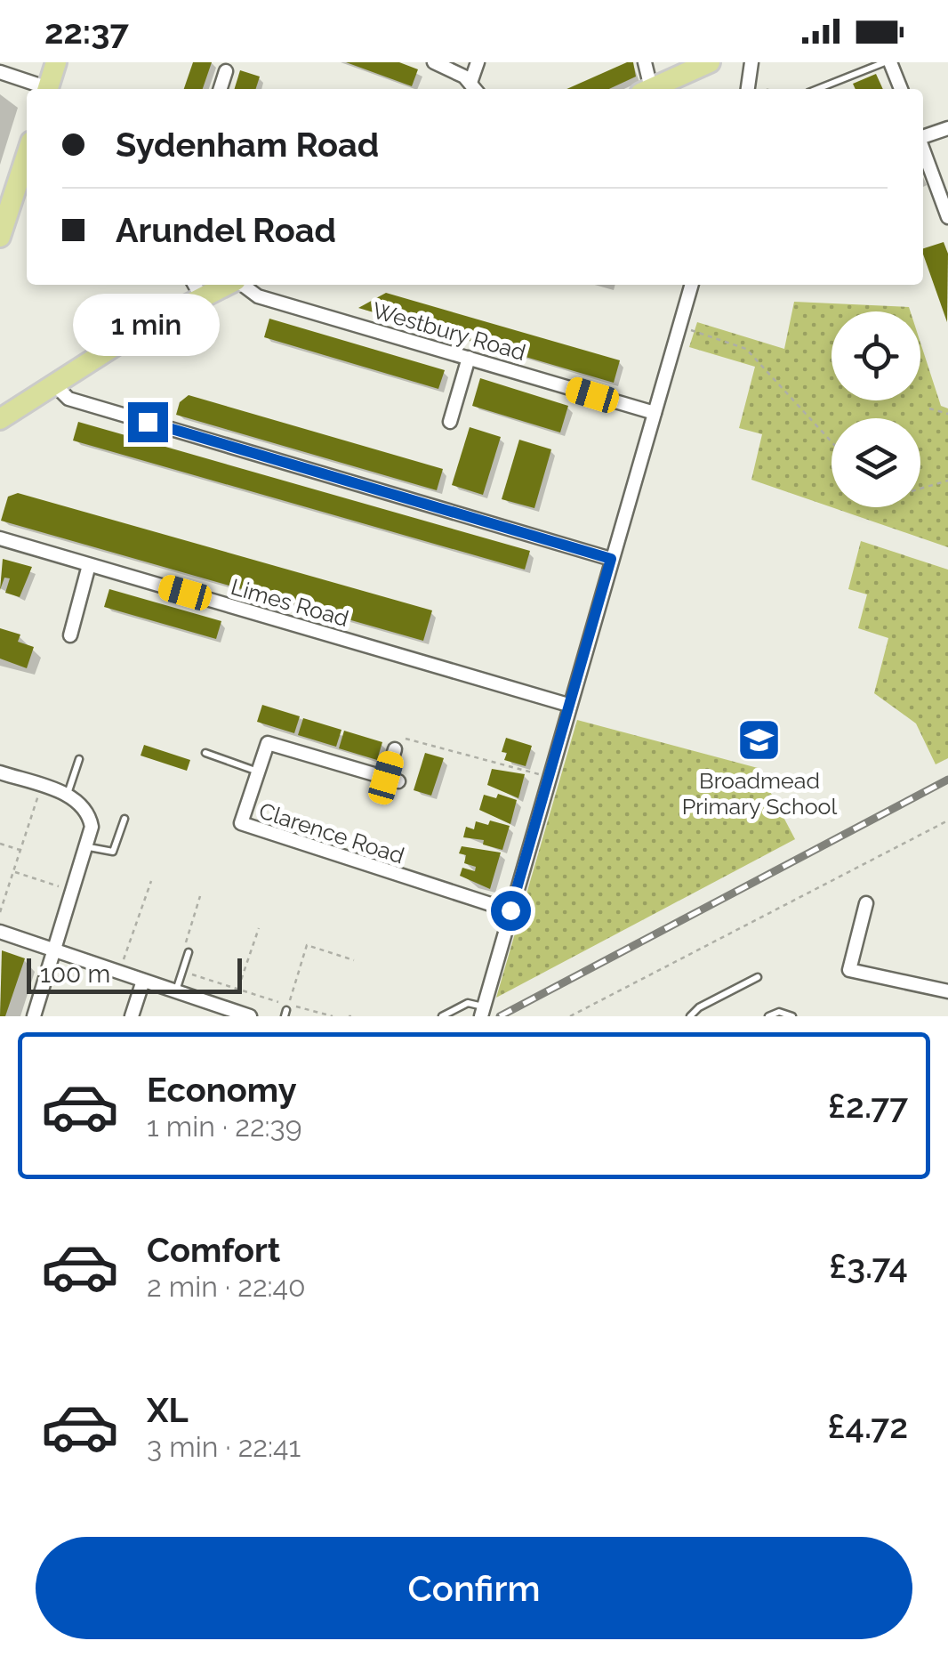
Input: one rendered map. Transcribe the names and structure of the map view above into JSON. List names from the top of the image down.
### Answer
{
  "streets": {
    "street": ["Westbury Road", "Limes Road", "Clarence Road"]
  },
  "places": {
    "school or university": ["Broadmead Primary School"]
  },
  "scale_bar": "100 m",
  "page": {
    "status": "22:37",
    "banner": ["Sydenham Road", "Arundel Road"],
    "bubble": "1 min",
    "scale": "100 m",
    "list": [
      {
        "name": "Economy",
        "note": "1 min · 22:39",
        "value": "£2.77"
      },
      {
        "name": "Comfort",
        "note": "2 min · 22:40",
        "value": "£3.74"
      },
      {
        "name": "XL",
        "note": "3 min · 22:41",
        "value": "£4.72"
      }
    ],
    "buttons": "Confirm"
  }
}
